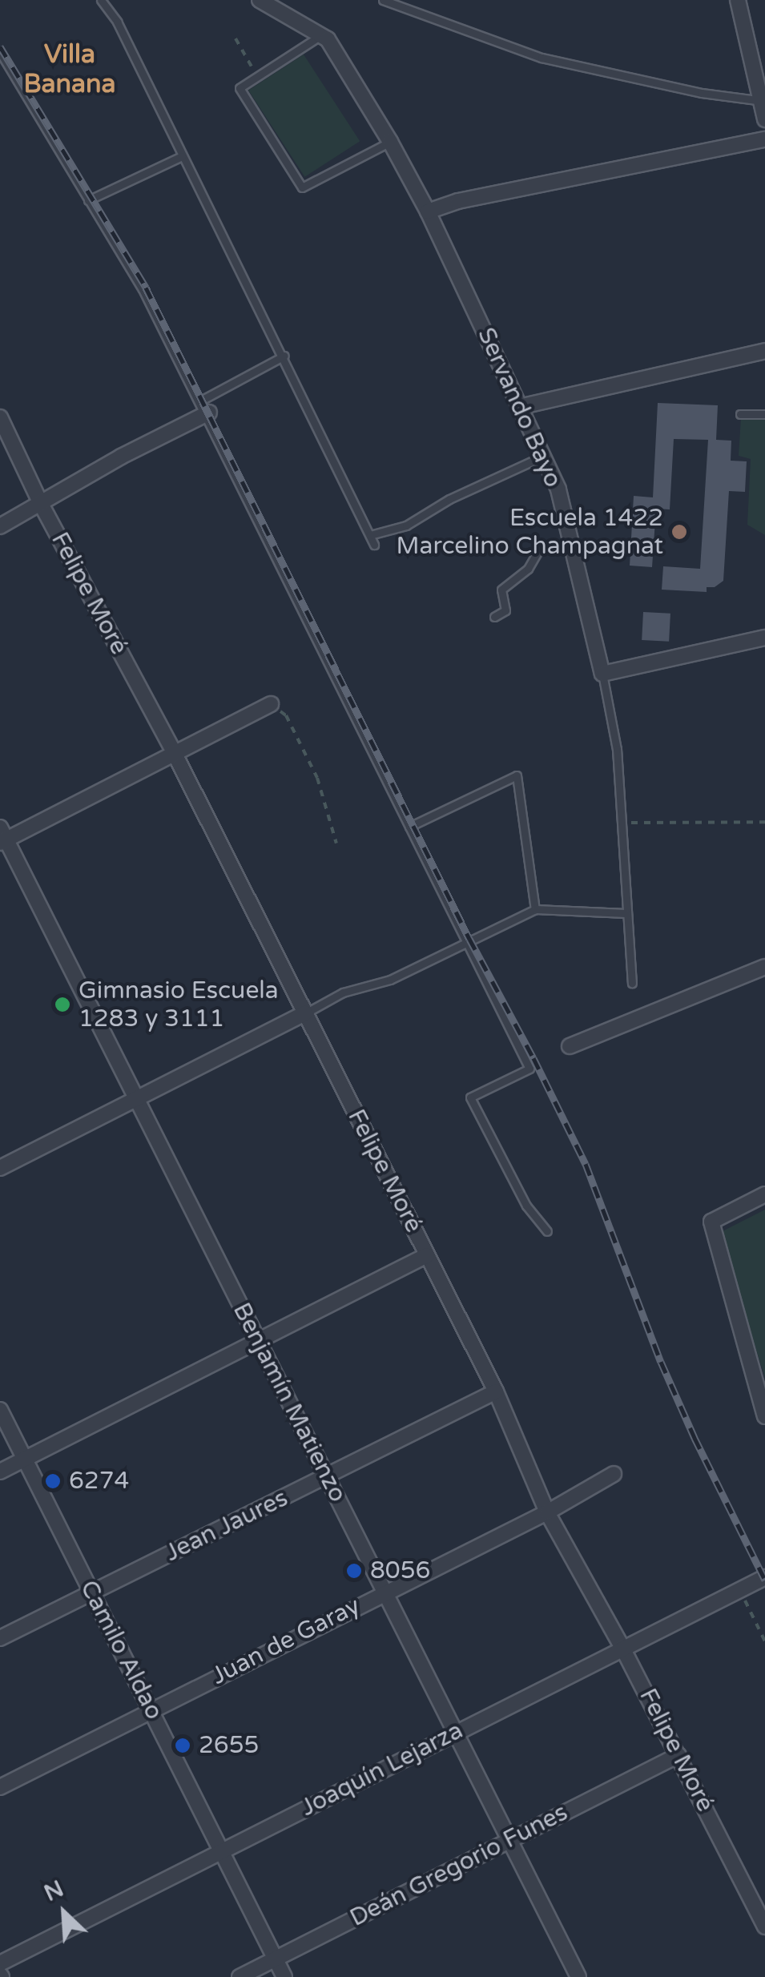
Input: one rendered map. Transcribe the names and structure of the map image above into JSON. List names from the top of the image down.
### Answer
{
  "streets": {
    "street": [
      "Servando Bayo",
      "Felipe Moré",
      "Benjamín Matienzo",
      "Jean Jaures",
      "Juan de Garay",
      "Camilo Aldao",
      "Joaquín Lejarza",
      "Deán Gregorio Funes"
    ]
  },
  "crossings": [
    ["Felipe Moré", "Jean Jaures"],
    ["Felipe Moré", "Juan de Garay"],
    ["Felipe Moré", "Joaquín Lejarza"],
    ["Felipe Moré", "Deán Gregorio Funes"],
    ["Benjamín Matienzo", "Jean Jaures"],
    ["Benjamín Matienzo", "Juan de Garay"],
    ["Benjamín Matienzo", "Joaquín Lejarza"],
    ["Benjamín Matienzo", "Deán Gregorio Funes"],
    ["Jean Jaures", "Camilo Aldao"],
    ["Juan de Garay", "Camilo Aldao"],
    ["Camilo Aldao", "Joaquín Lejarza"],
    ["Camilo Aldao", "Deán Gregorio Funes"]
  ],
  "districts": ["Villa Banana"],
  "places": [
    "Escuela 1422 Marcelino Champagnat",
    "Gimnasio Escuela 1283 y 3111",
    "6274",
    "8056",
    "2655"
  ],
  "north": "top left"
}
